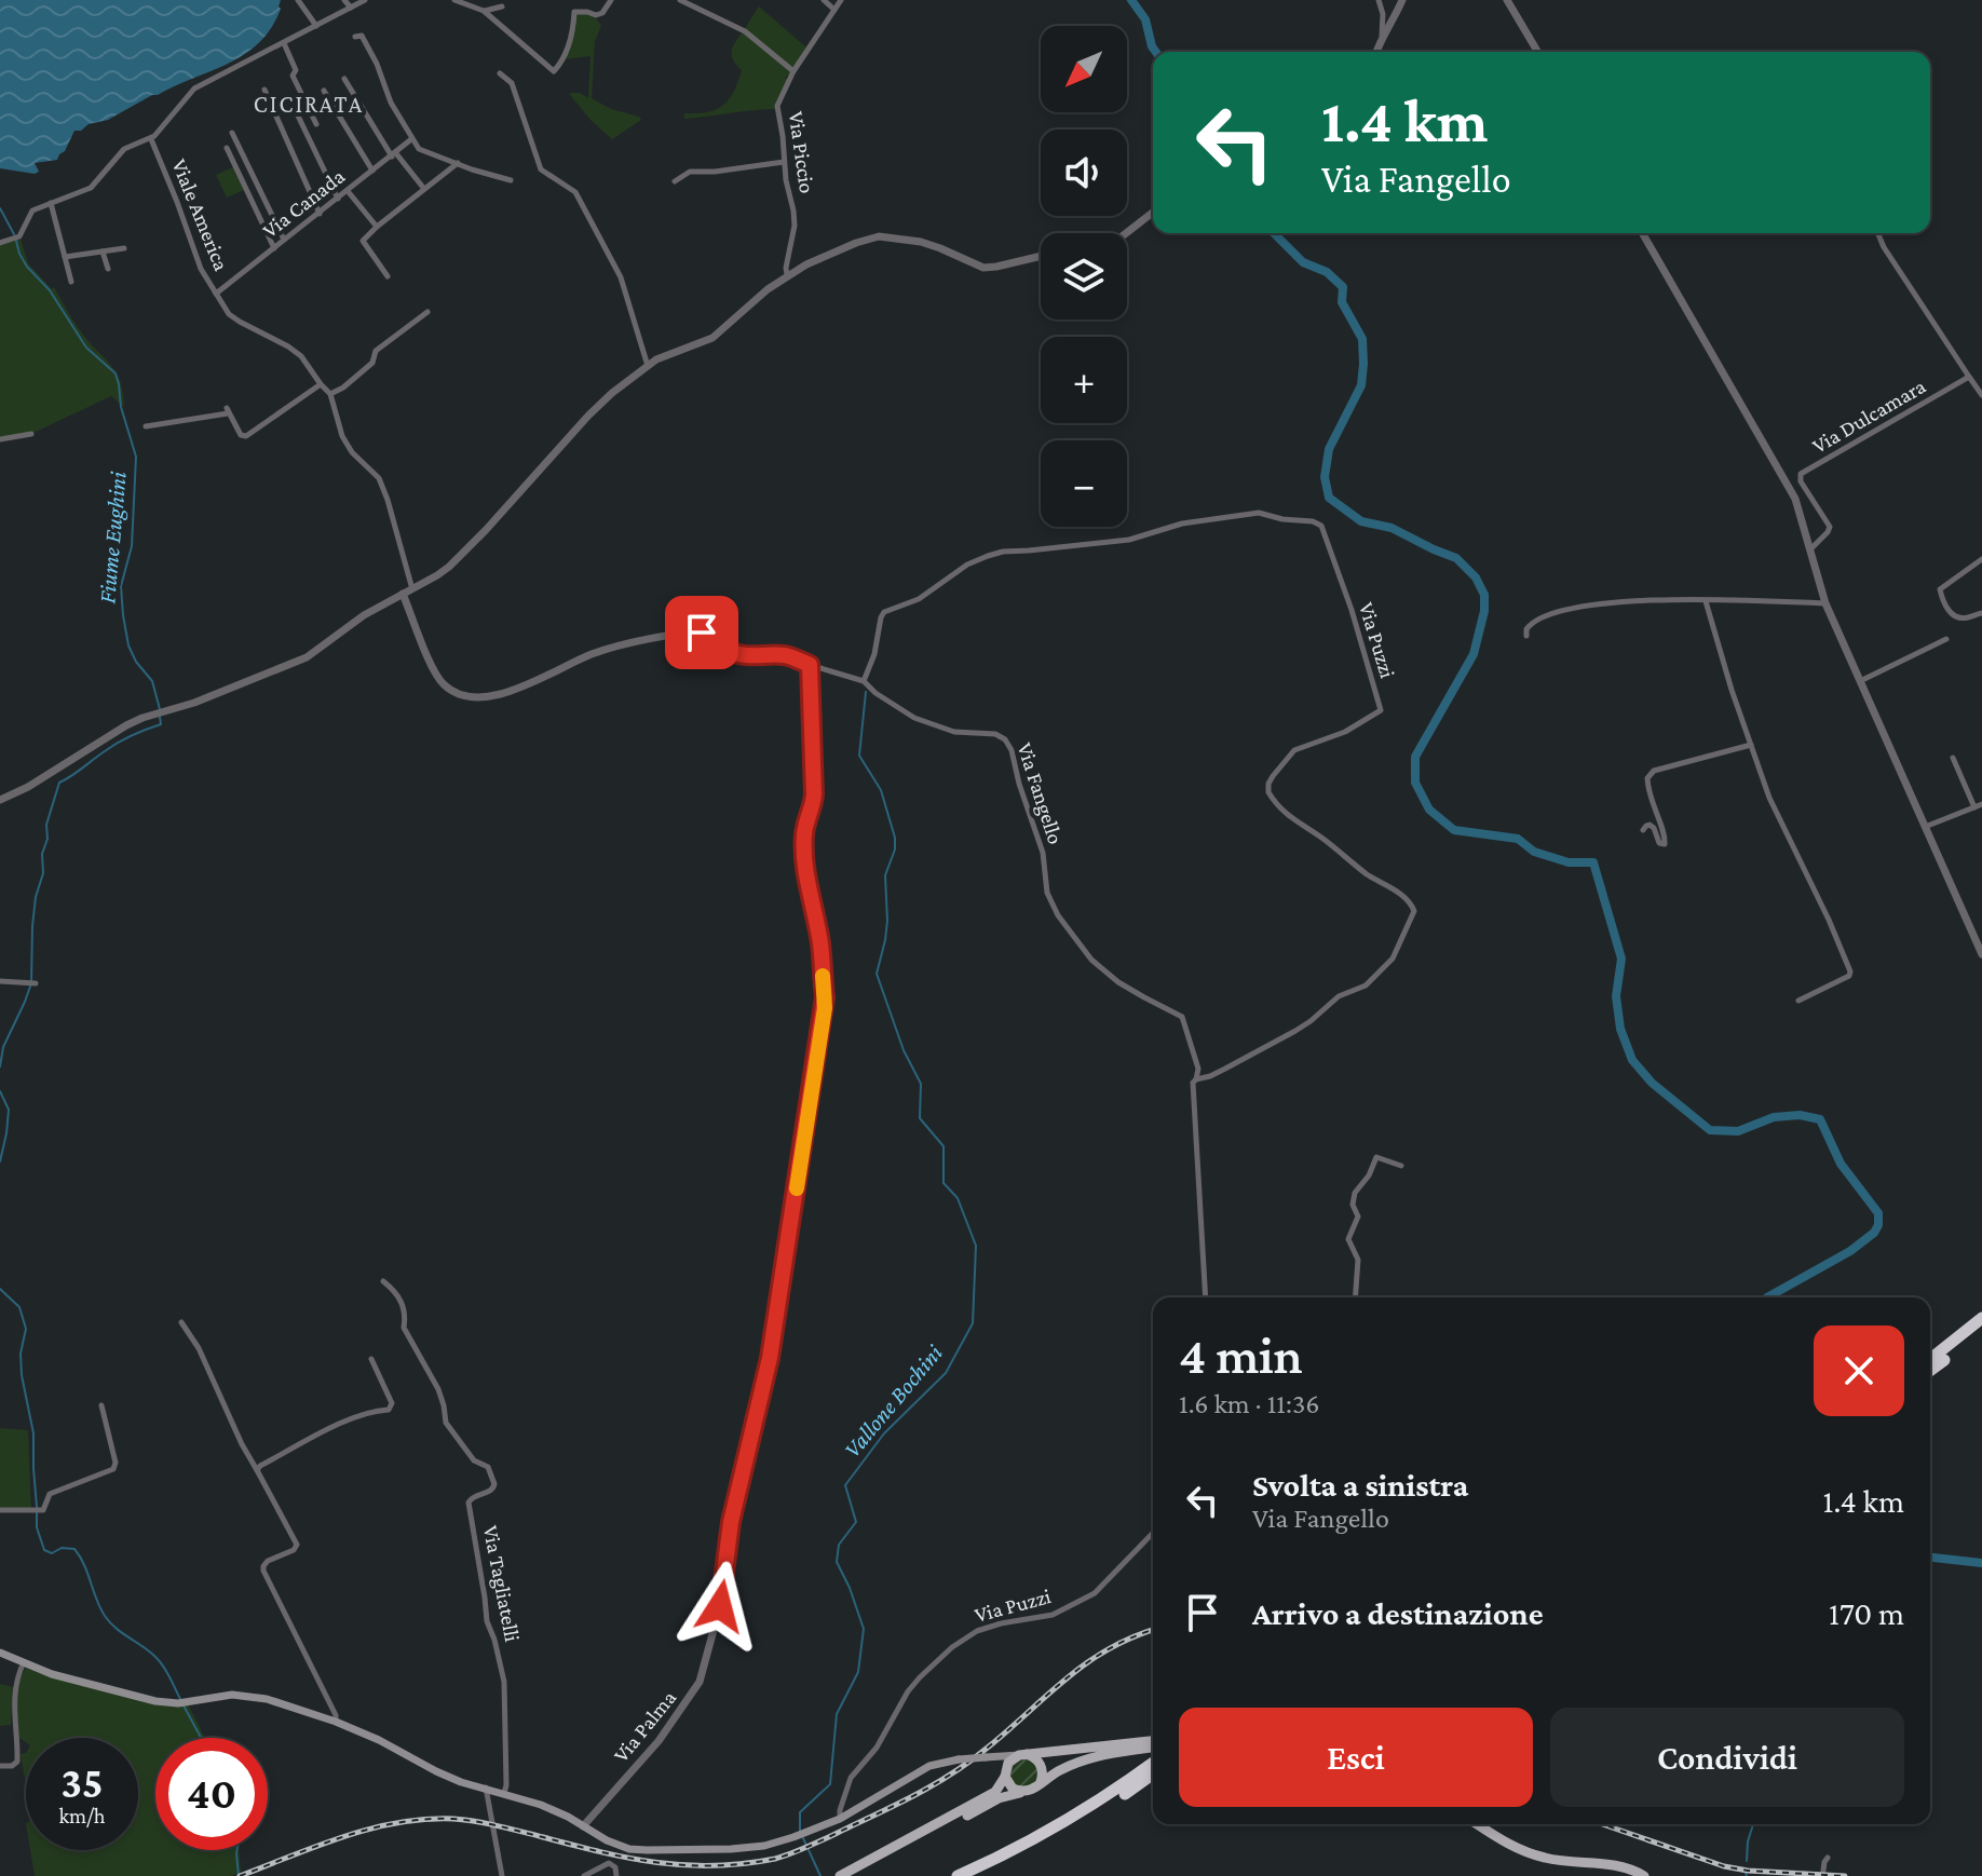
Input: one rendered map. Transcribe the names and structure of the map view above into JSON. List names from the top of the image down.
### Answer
{
  "streets": {
    "street": [
      "Via Piccio",
      "Via Canada",
      "Viale America",
      "Via Dulcamara",
      "Via Puzzi",
      "Via Fangello",
      "Via Tagliatelli",
      "Via Palma"
    ]
  },
  "crossings": [
    ["Via Canada", "Viale America"],
    ["Via Puzzi", "Via Fangello"],
    ["Via Fangello", "Via Palma"]
  ],
  "districts": ["CICIRATA"],
  "water": ["Fiume Eughini", "Vallone Bochini"],
  "north": "bottom left",
  "page": {
    "map_buttons": ["+", "−"],
    "turn": ["1.4 km", "Via Fangello"],
    "heading": ["4 min", "1.6 km · 11:36"],
    "list": [
      {
        "name": "Svolta a sinistra",
        "note": "Via Fangello",
        "value": "1.4 km"
      },
      {
        "name": "Arrivo a destinazione",
        "value": "170 m"
      }
    ],
    "buttons": ["Esci", "Condividi"],
    "speed": "35 km/h",
    "limit": "40"
  }
}
